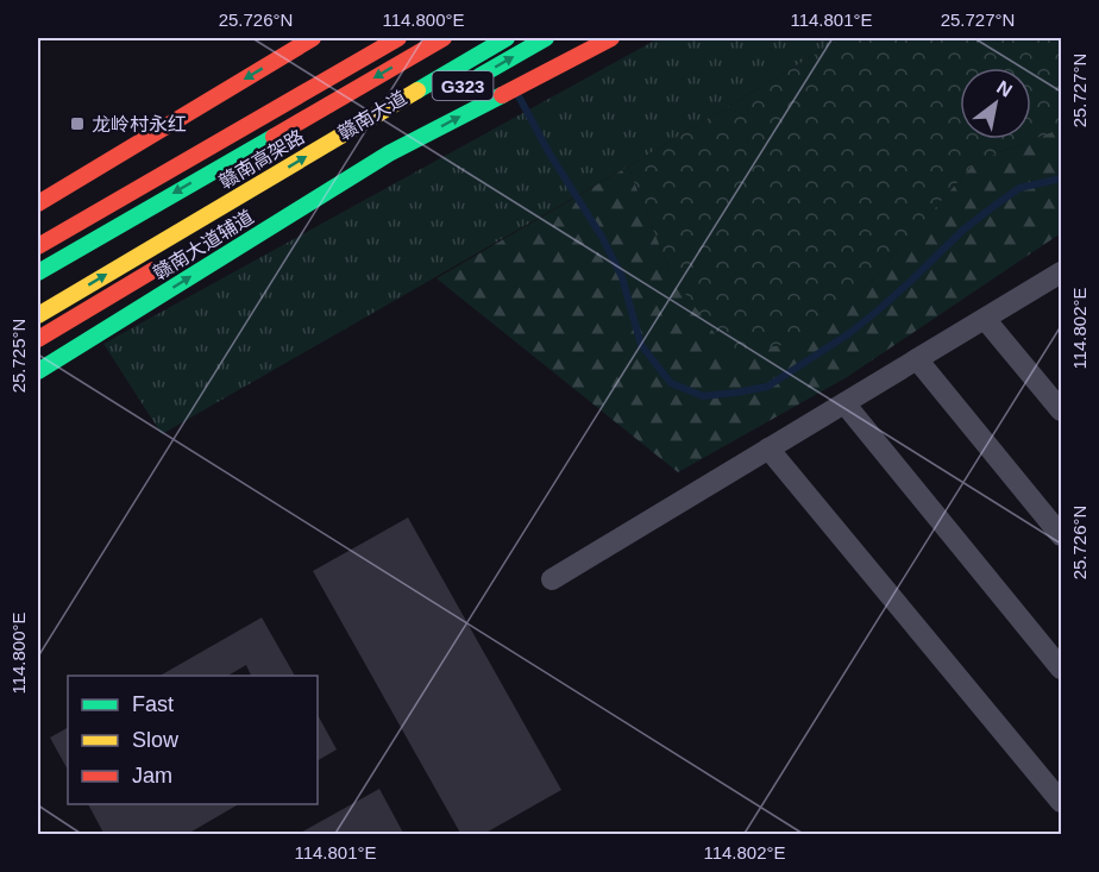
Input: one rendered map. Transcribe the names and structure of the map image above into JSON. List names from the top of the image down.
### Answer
{
  "streets": {
    "main road": ["G323", "赣南高架路", "赣南大道辅道"]
  },
  "places": {
    "transit": ["龙岭村永红"]
  },
  "legend": ["Fast", "Slow", "Jam"],
  "north": "top right",
  "coordinates": [
    "25.726°N",
    "114.800°E",
    "114.801°E",
    "25.727°N",
    "114.802°E",
    "25.725°N"
  ]
}
